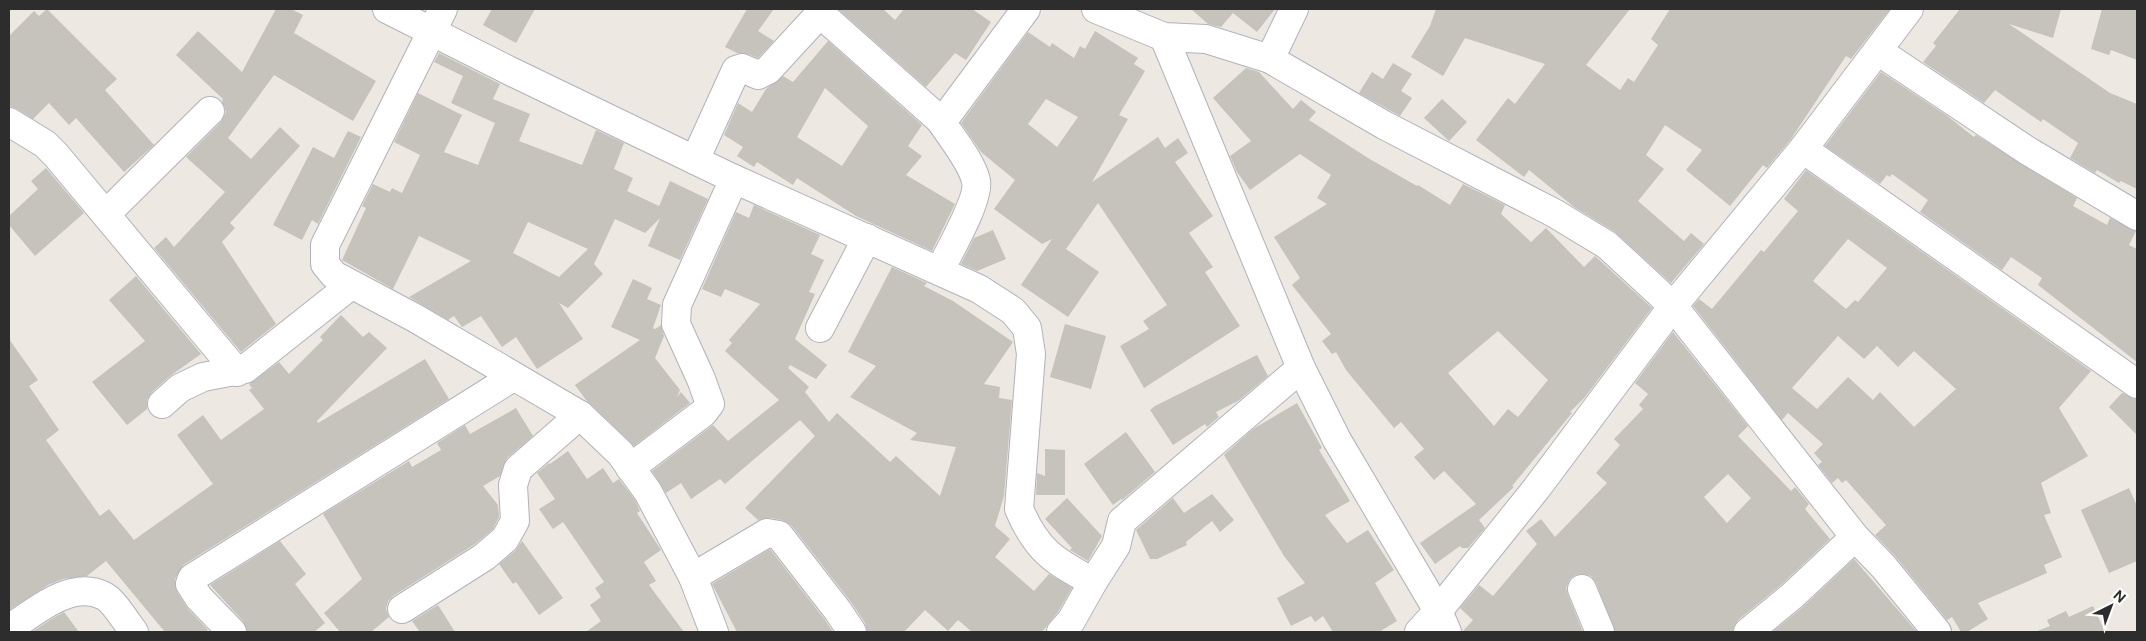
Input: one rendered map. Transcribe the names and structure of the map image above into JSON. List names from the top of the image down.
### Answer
{
  "north": "top right"
}
